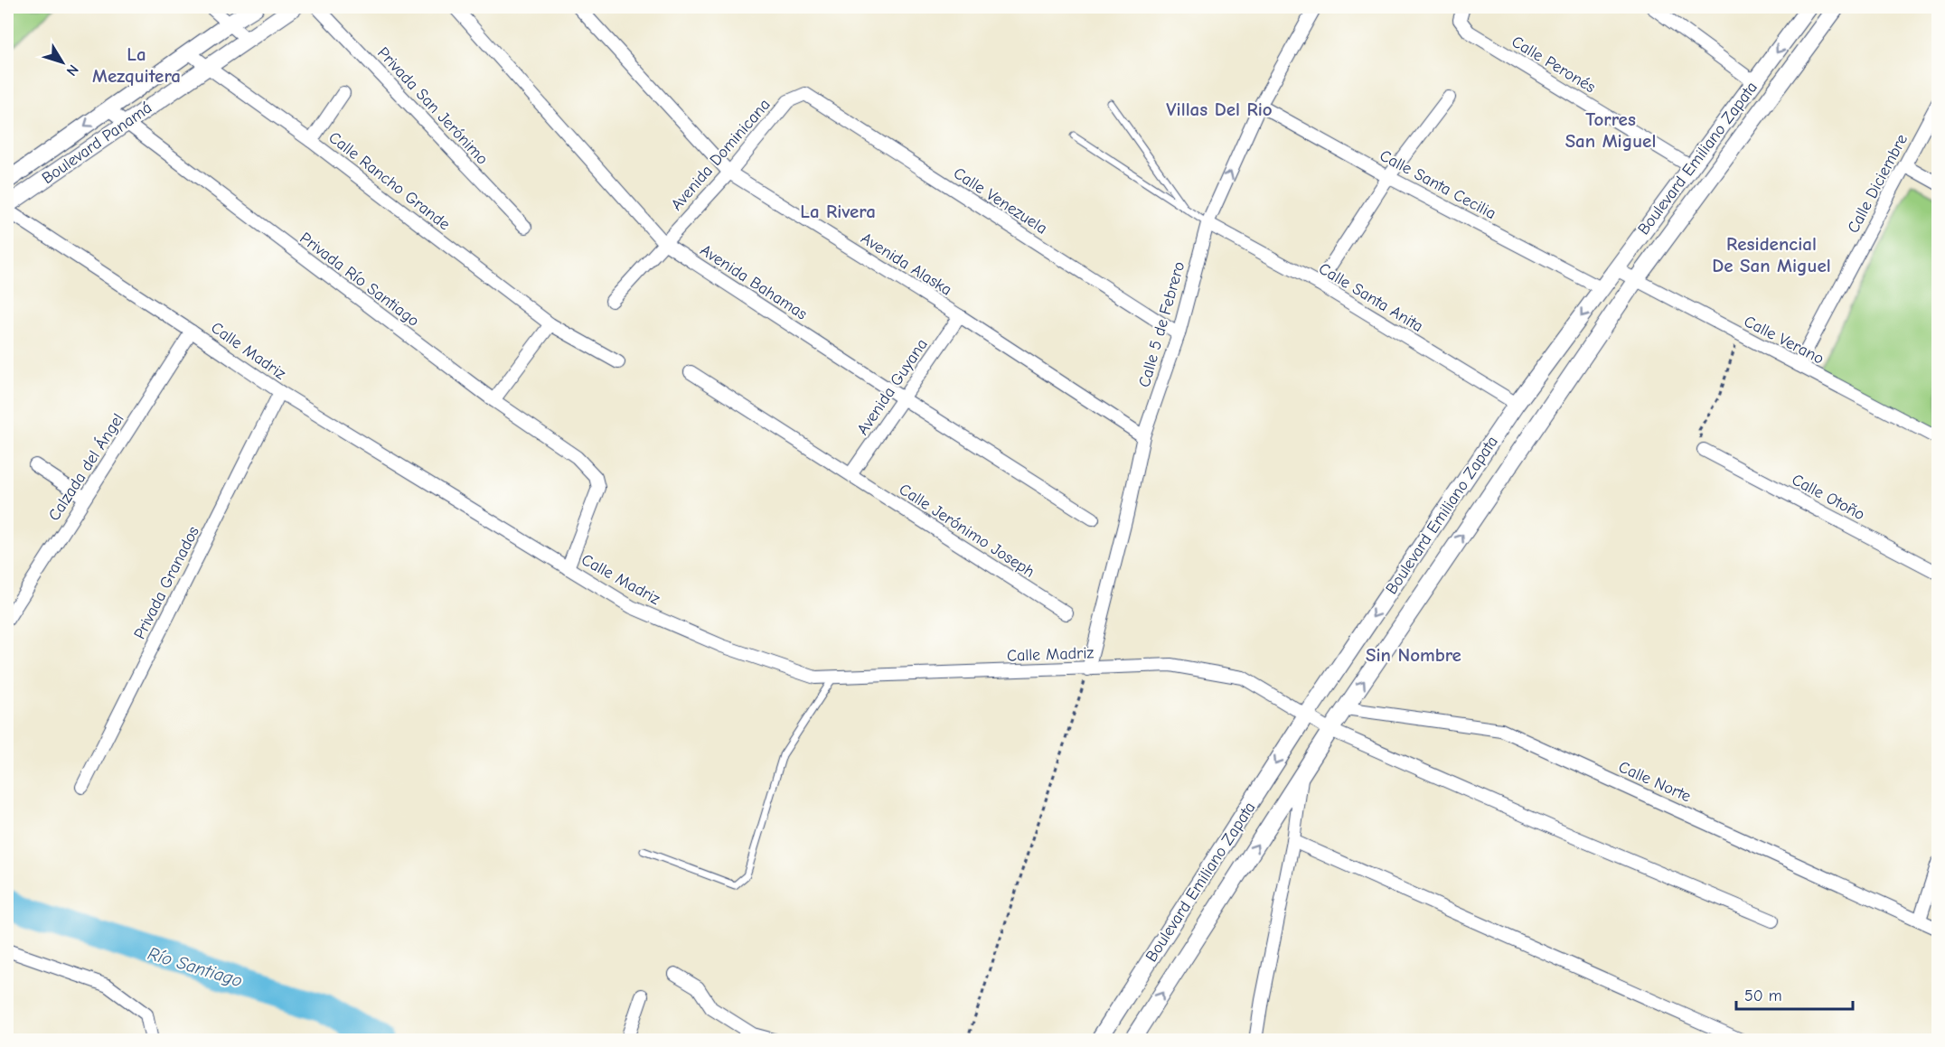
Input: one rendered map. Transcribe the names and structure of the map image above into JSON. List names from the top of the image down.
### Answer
{
  "streets": {
    "street": [
      "Calle Peronés",
      "Privada San Jerónimo",
      "Boulevard Panamá",
      "Avenida Dominicana",
      "Boulevard Emiliano Zapata",
      "Calle Rancho Grande",
      "Calle Diciembre",
      "Calle Santa Cecilia",
      "Calle Venezuela",
      "Avenida Alaska",
      "Privada Río Santiago",
      "Avenida Bahamas",
      "Calle Santa Anita",
      "Calle 5 de Febrero",
      "Calle Verano",
      "Calle Madriz",
      "Avenida Guyana",
      "Calzada del Ángel",
      "Calle Otoño",
      "Calle Jerónimo Joseph",
      "Privada Granados",
      "Calle Norte"
    ]
  },
  "crossings": [
    ["Calle Peronés", "Boulevard Emiliano Zapata"],
    ["Boulevard Panamá", "Calle Rancho Grande"],
    ["Boulevard Panamá", "Privada Río Santiago"],
    ["Avenida Dominicana", "Calle Venezuela"],
    ["Avenida Dominicana", "Avenida Alaska"],
    ["Avenida Dominicana", "Avenida Bahamas"],
    ["Boulevard Emiliano Zapata", "Calle Santa Cecilia"],
    ["Boulevard Emiliano Zapata", "Calle Santa Anita"],
    ["Boulevard Emiliano Zapata", "Calle Verano"],
    ["Boulevard Emiliano Zapata", "Calle Madriz"],
    ["Boulevard Emiliano Zapata", "Calle Norte"],
    ["Calle Diciembre", "Calle Verano"],
    ["Calle Santa Cecilia", "Calle 5 de Febrero"],
    ["Calle Venezuela", "Calle 5 de Febrero"],
    ["Avenida Alaska", "Calle 5 de Febrero"],
    ["Avenida Alaska", "Avenida Guyana"],
    ["Privada Río Santiago", "Calle Madriz"],
    ["Avenida Bahamas", "Avenida Guyana"],
    ["Calle Santa Anita", "Calle 5 de Febrero"],
    ["Calle 5 de Febrero", "Calle Madriz"],
    ["Calle Madriz", "Calzada del Ángel"],
    ["Calle Madriz", "Privada Granados"],
    ["Avenida Guyana", "Calle Jerónimo Joseph"]
  ],
  "districts": [
    "La Mezquitera",
    "Villas Del Rio",
    "Torres San Miguel",
    "La Rivera",
    "Residencial De San Miguel",
    "Sin Nombre"
  ],
  "water": ["Río Santiago"],
  "scale_bar": "50 m",
  "north": "bottom right"
}
